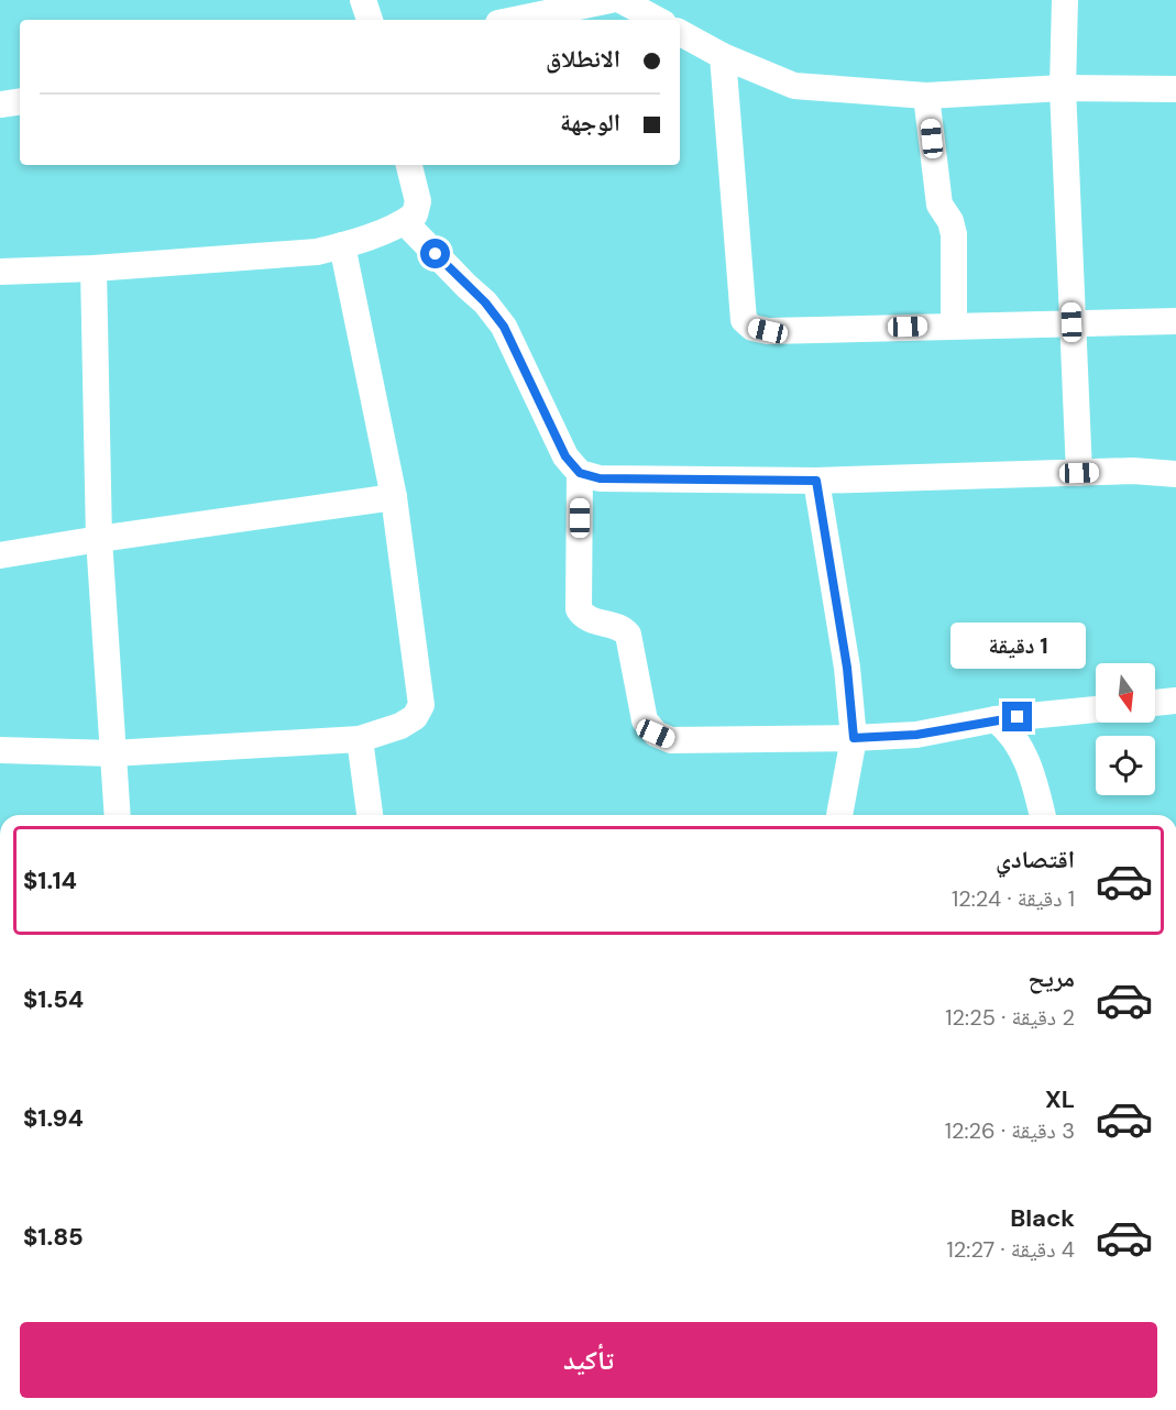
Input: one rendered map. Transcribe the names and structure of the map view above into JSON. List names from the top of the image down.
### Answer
{
  "north": "bottom",
  "page": {
    "banner": ["الانطلاق", "الوجهة"],
    "bubble": "1 دقيقة",
    "list": [
      {
        "name": "اقتصادي",
        "note": "1 دقيقة · 12:24",
        "value": "$1.14"
      },
      {
        "name": "مريح",
        "note": "2 دقيقة · 12:25",
        "value": "$1.54"
      },
      {
        "name": "XL",
        "note": "3 دقيقة · 12:26",
        "value": "$1.94"
      },
      {
        "name": "Black",
        "note": "4 دقيقة · 12:27",
        "value": "$1.85"
      }
    ],
    "buttons": "تأكيد"
  }
}
